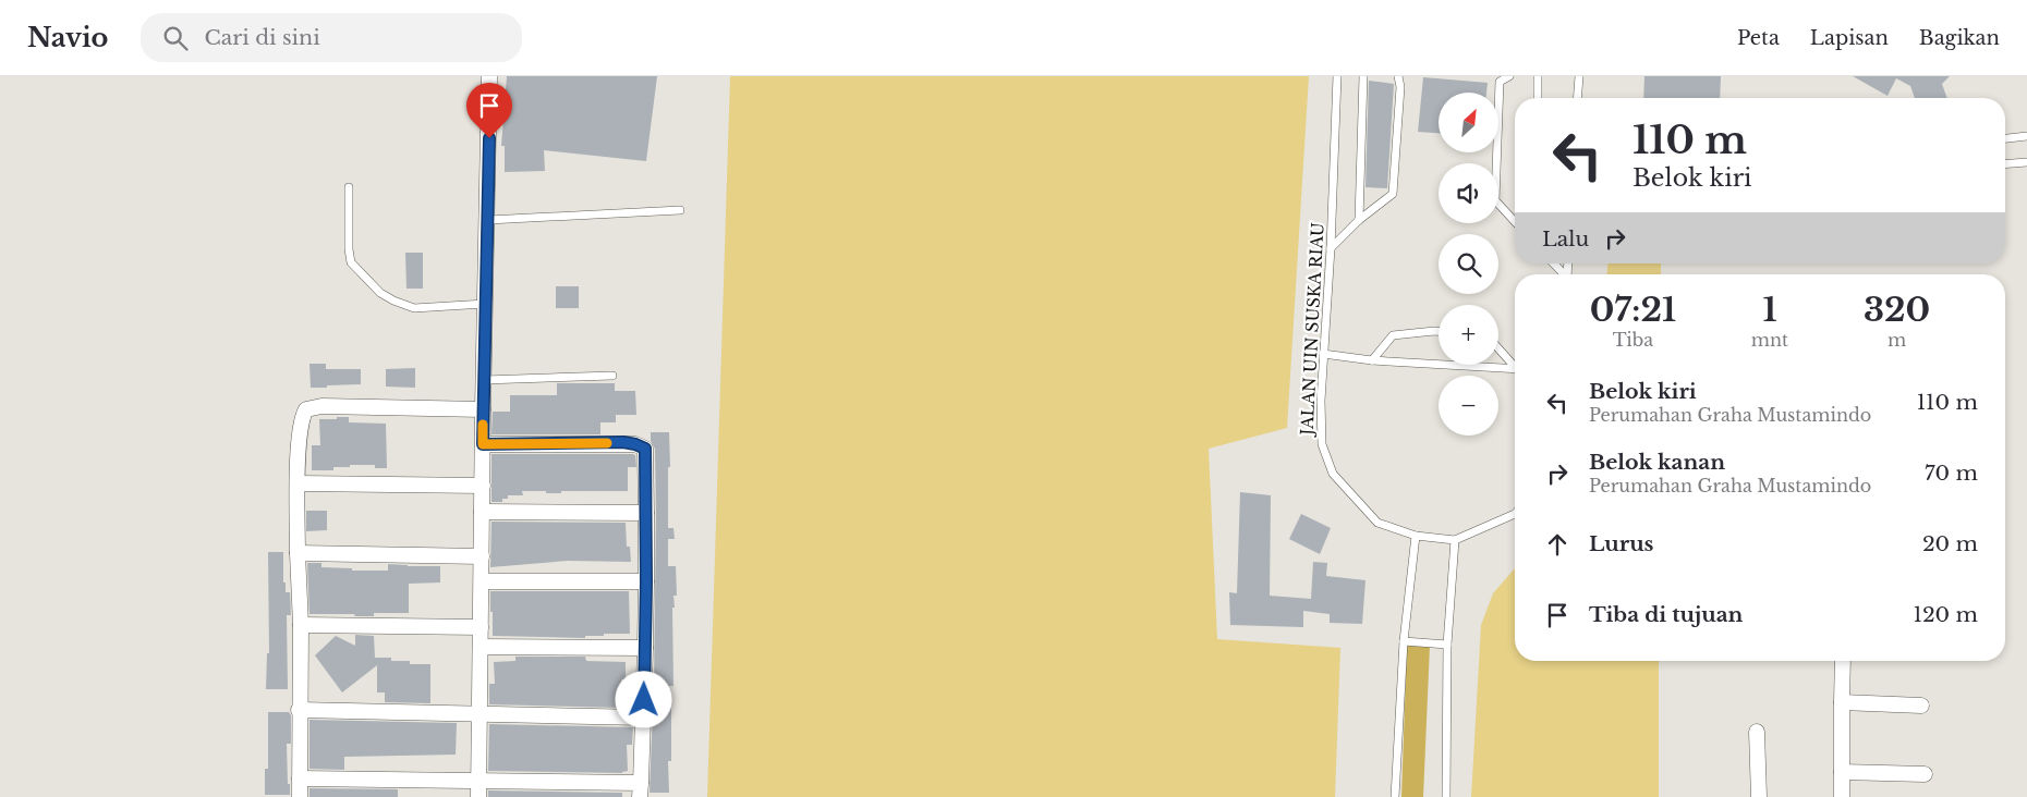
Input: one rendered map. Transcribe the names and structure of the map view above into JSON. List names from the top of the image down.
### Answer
{
  "streets": {
    "lane": ["JALAN UIN SUSKA RIAU"]
  },
  "north": "top right",
  "page": {
    "header": "Navio",
    "search": "Cari di sini",
    "nav": ["Peta", "Lapisan", "Bagikan"],
    "map_buttons": ["+", "−"],
    "turn": ["110 m", "Belok kiri"],
    "then": "Lalu",
    "eta": [
      "07:21",
      "Tiba",
      "1",
      "mnt",
      "320",
      "m"
    ],
    "list": [
      {
        "name": "Belok kiri",
        "note": "Perumahan Graha Mustamindo",
        "value": "110 m"
      },
      {
        "name": "Belok kanan",
        "note": "Perumahan Graha Mustamindo",
        "value": "70 m"
      },
      {
        "name": "Lurus",
        "value": "20 m"
      },
      {
        "name": "Tiba di tujuan",
        "value": "120 m"
      }
    ]
  }
}
